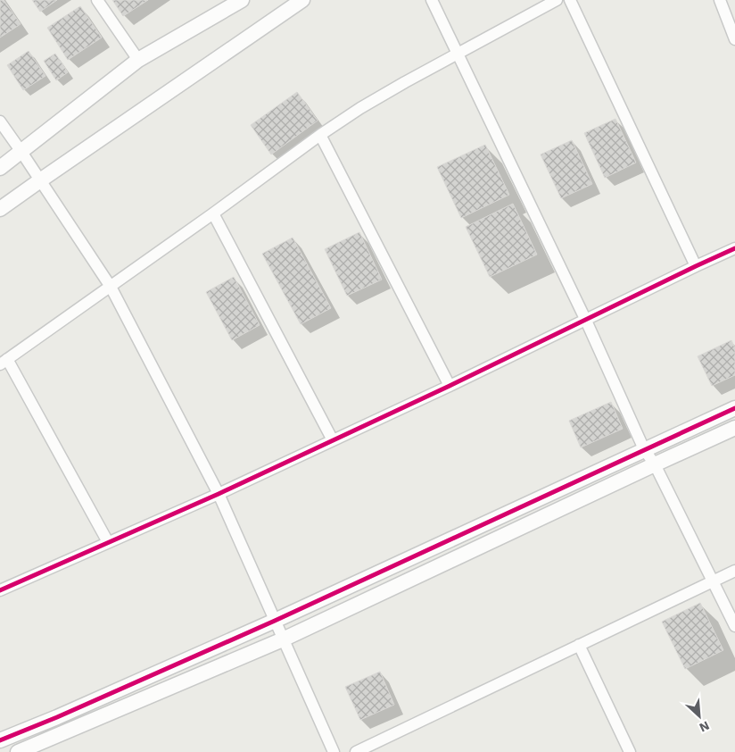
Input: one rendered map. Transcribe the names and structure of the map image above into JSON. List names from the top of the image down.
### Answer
{
  "north": "bottom right"
}
